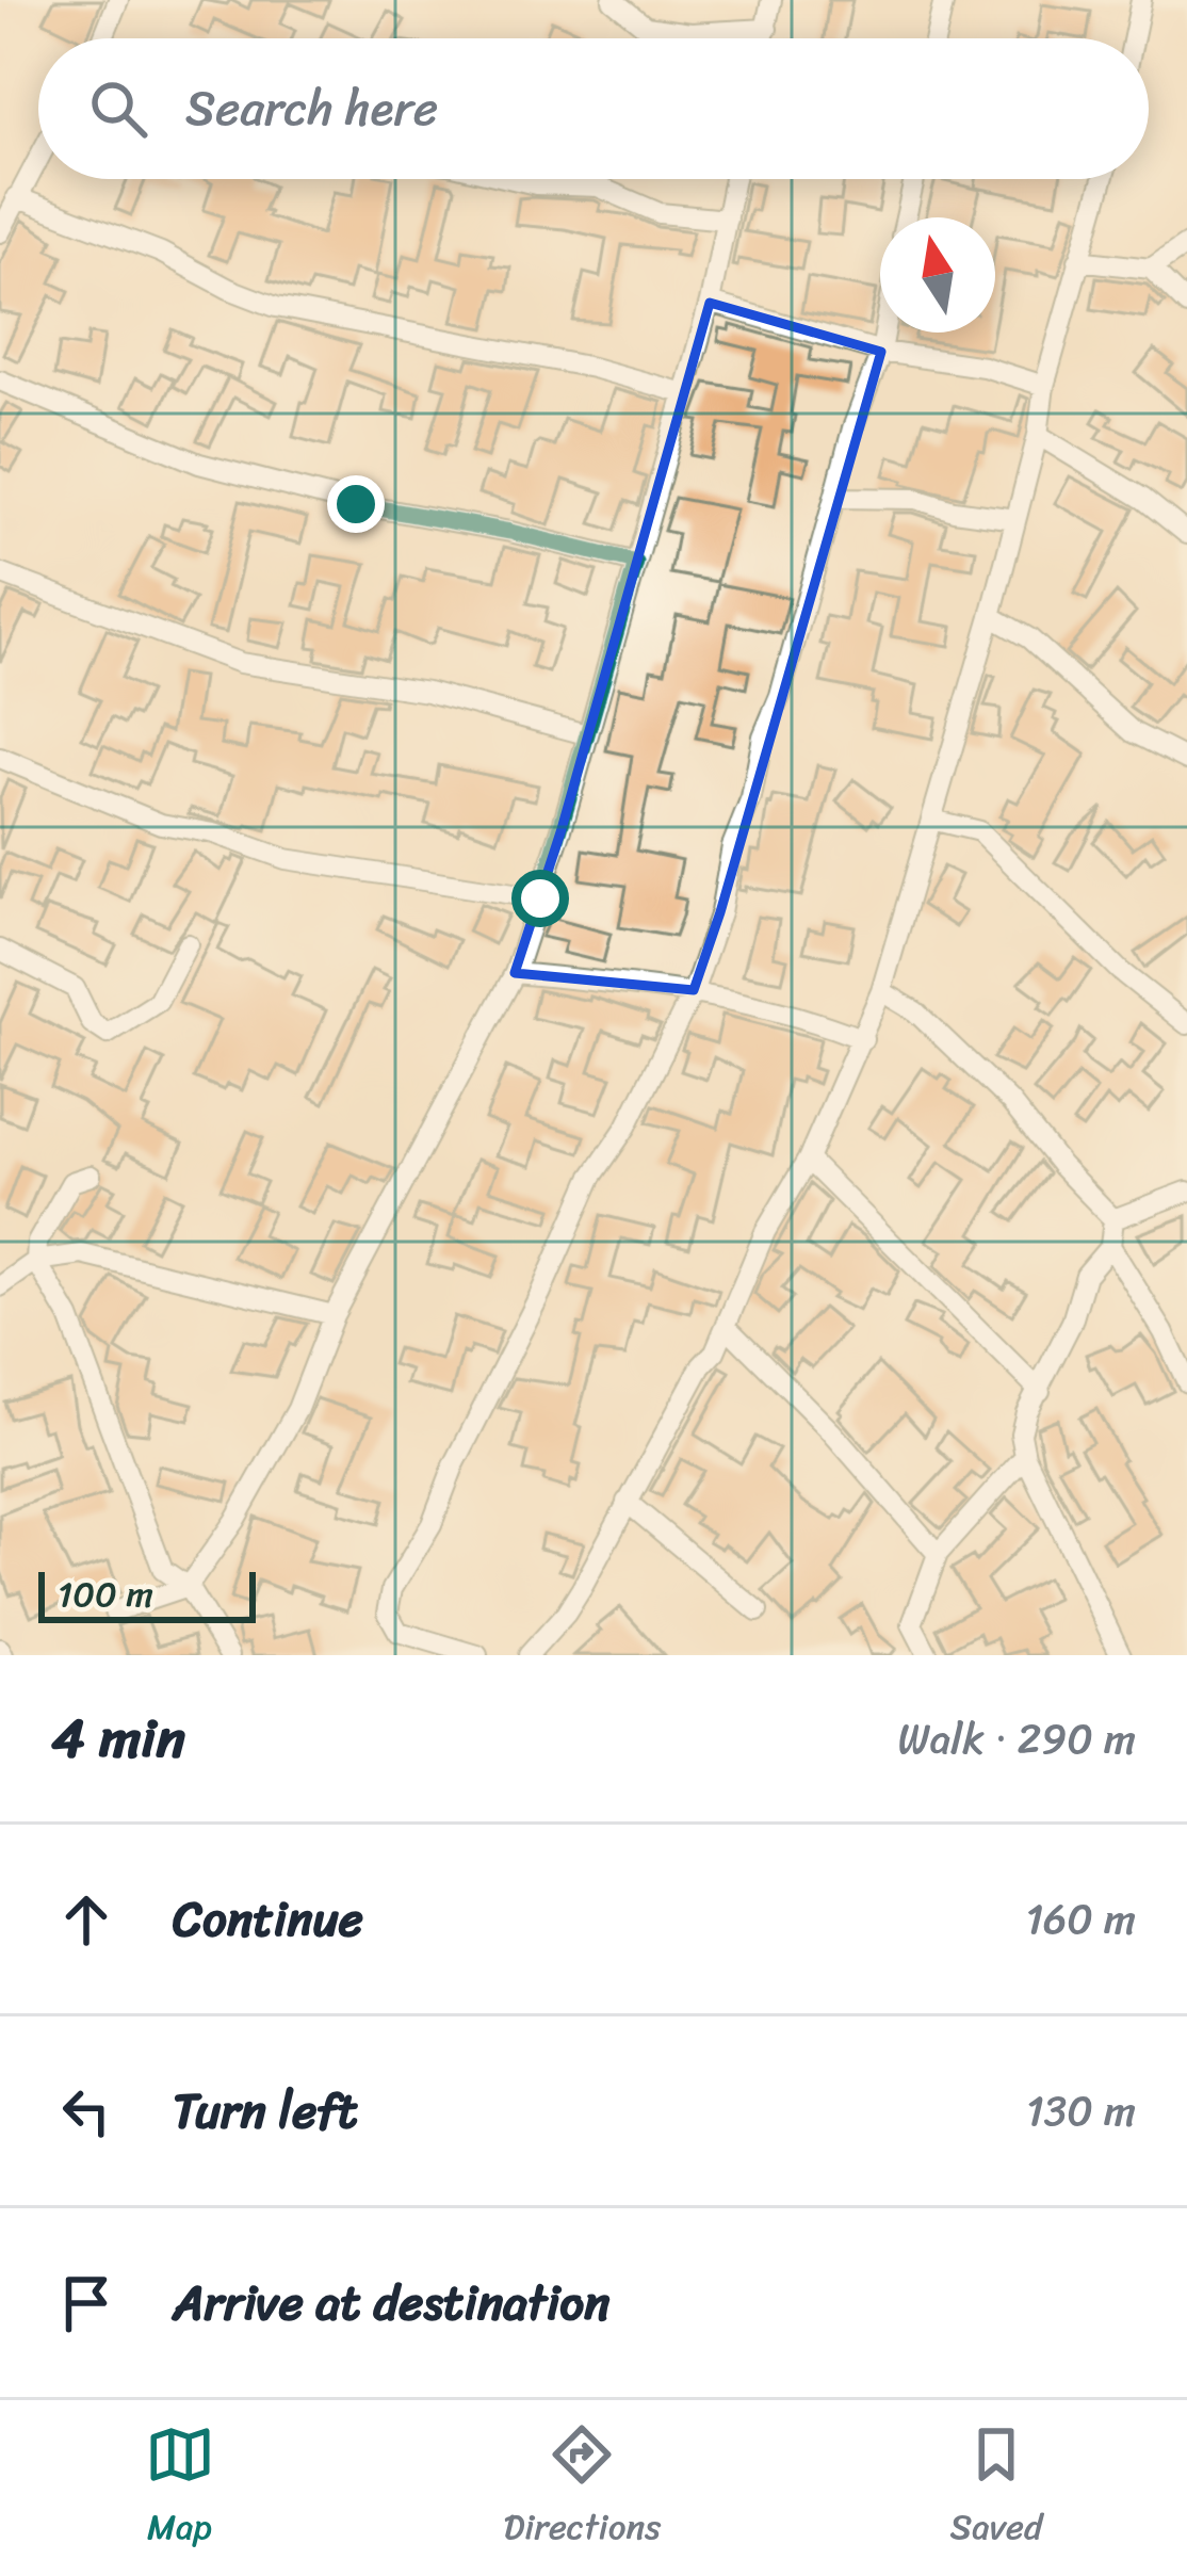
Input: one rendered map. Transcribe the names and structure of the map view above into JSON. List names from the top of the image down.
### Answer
{
  "scale_bar": "100 m",
  "north": "top",
  "page": {
    "search": "Search here",
    "scale": "100 m",
    "heading": ["4 min", "Walk · 290 m"],
    "list": [
      ["Continue", "160 m"],
      ["Turn left", "130 m"],
      "Arrive at destination"
    ],
    "nav": ["Map", "Directions", "Saved"]
  }
}
